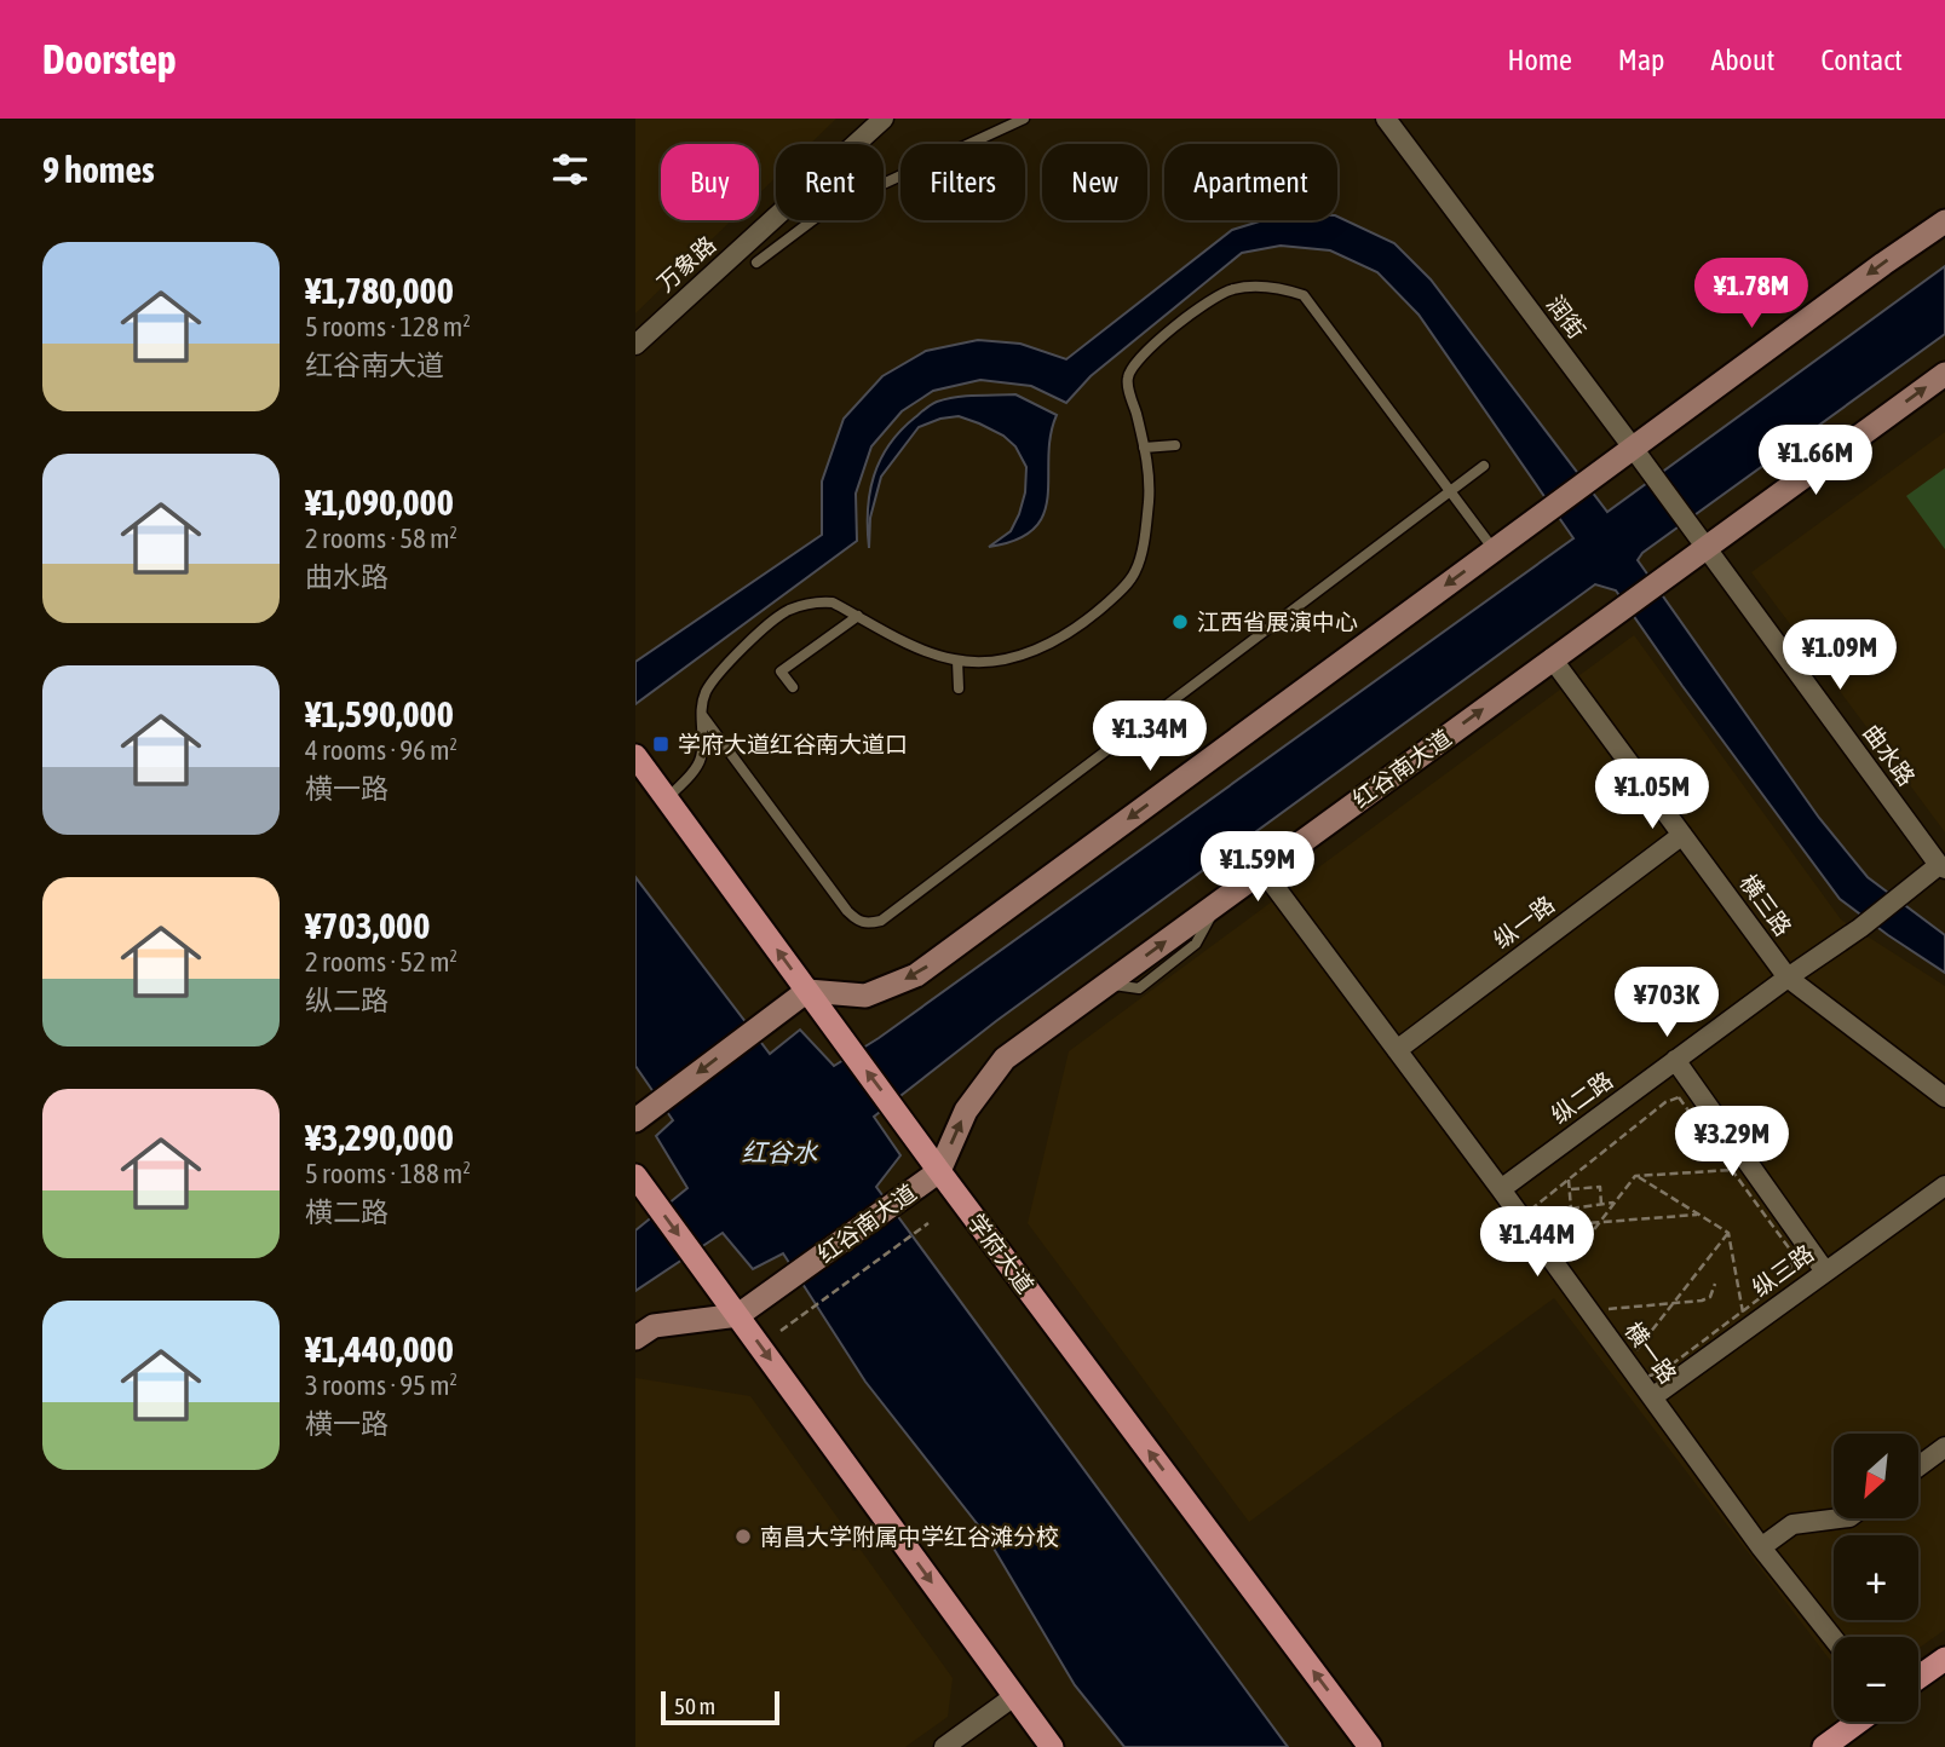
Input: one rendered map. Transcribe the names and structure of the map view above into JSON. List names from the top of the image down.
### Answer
{
  "streets": {
    "main road": ["红谷南大道", "学府大道"],
    "street": [
      "万象路",
      "润街",
      "曲水路",
      "横三路",
      "纵一路",
      "纵二路",
      "纵三路",
      "横一路"
    ]
  },
  "crossings": [
    ["润街", "曲水路"],
    ["润街", "红谷南大道"],
    ["曲水路", "红谷南大道"],
    ["曲水路", "纵二路"],
    ["红谷南大道", "横三路"],
    ["红谷南大道", "学府大道"],
    ["红谷南大道", "横一路"],
    ["横三路", "纵一路"],
    ["横三路", "纵二路"],
    ["纵一路", "横一路"],
    ["纵二路", "横一路"],
    ["纵三路", "横一路"]
  ],
  "one_way": ["学府大道"],
  "water": ["红谷水"],
  "places": {
    "other": ["江西省展演中心", "南昌大学附属中学红谷滩分校"],
    "transit": ["学府大道红谷南大道口"]
  },
  "scale_bar": "50 m",
  "north": "bottom left",
  "page": {
    "header": "Doorstep",
    "nav": [
      "Home",
      "Map",
      "About",
      "Contact"
    ],
    "heading": "9 homes",
    "chip": [
      "Buy",
      "Rent",
      "Filters",
      "New",
      "Apartment"
    ],
    "list": [
      {
        "name": "¥1,780,000",
        "note": "5 rooms · 128 m² · 红谷南大道"
      },
      {
        "name": "¥1,090,000",
        "note": "2 rooms · 58 m² · 曲水路"
      },
      {
        "name": "¥1,590,000",
        "note": "4 rooms · 96 m² · 横一路"
      },
      {
        "name": "¥703,000",
        "note": "2 rooms · 52 m² · 纵二路"
      },
      {
        "name": "¥3,290,000",
        "note": "5 rooms · 188 m² · 横二路"
      },
      {
        "name": "¥1,440,000",
        "note": "3 rooms · 95 m² · 横一路"
      }
    ],
    "price": [
      "¥1.78M",
      "¥1.66M",
      "¥1.09M",
      "¥1.34M",
      "¥1.05M",
      "¥1.59M",
      "¥703K",
      "¥3.29M",
      "¥1.44M"
    ],
    "map_buttons": ["+", "−"],
    "scale": "50 m"
  }
}
